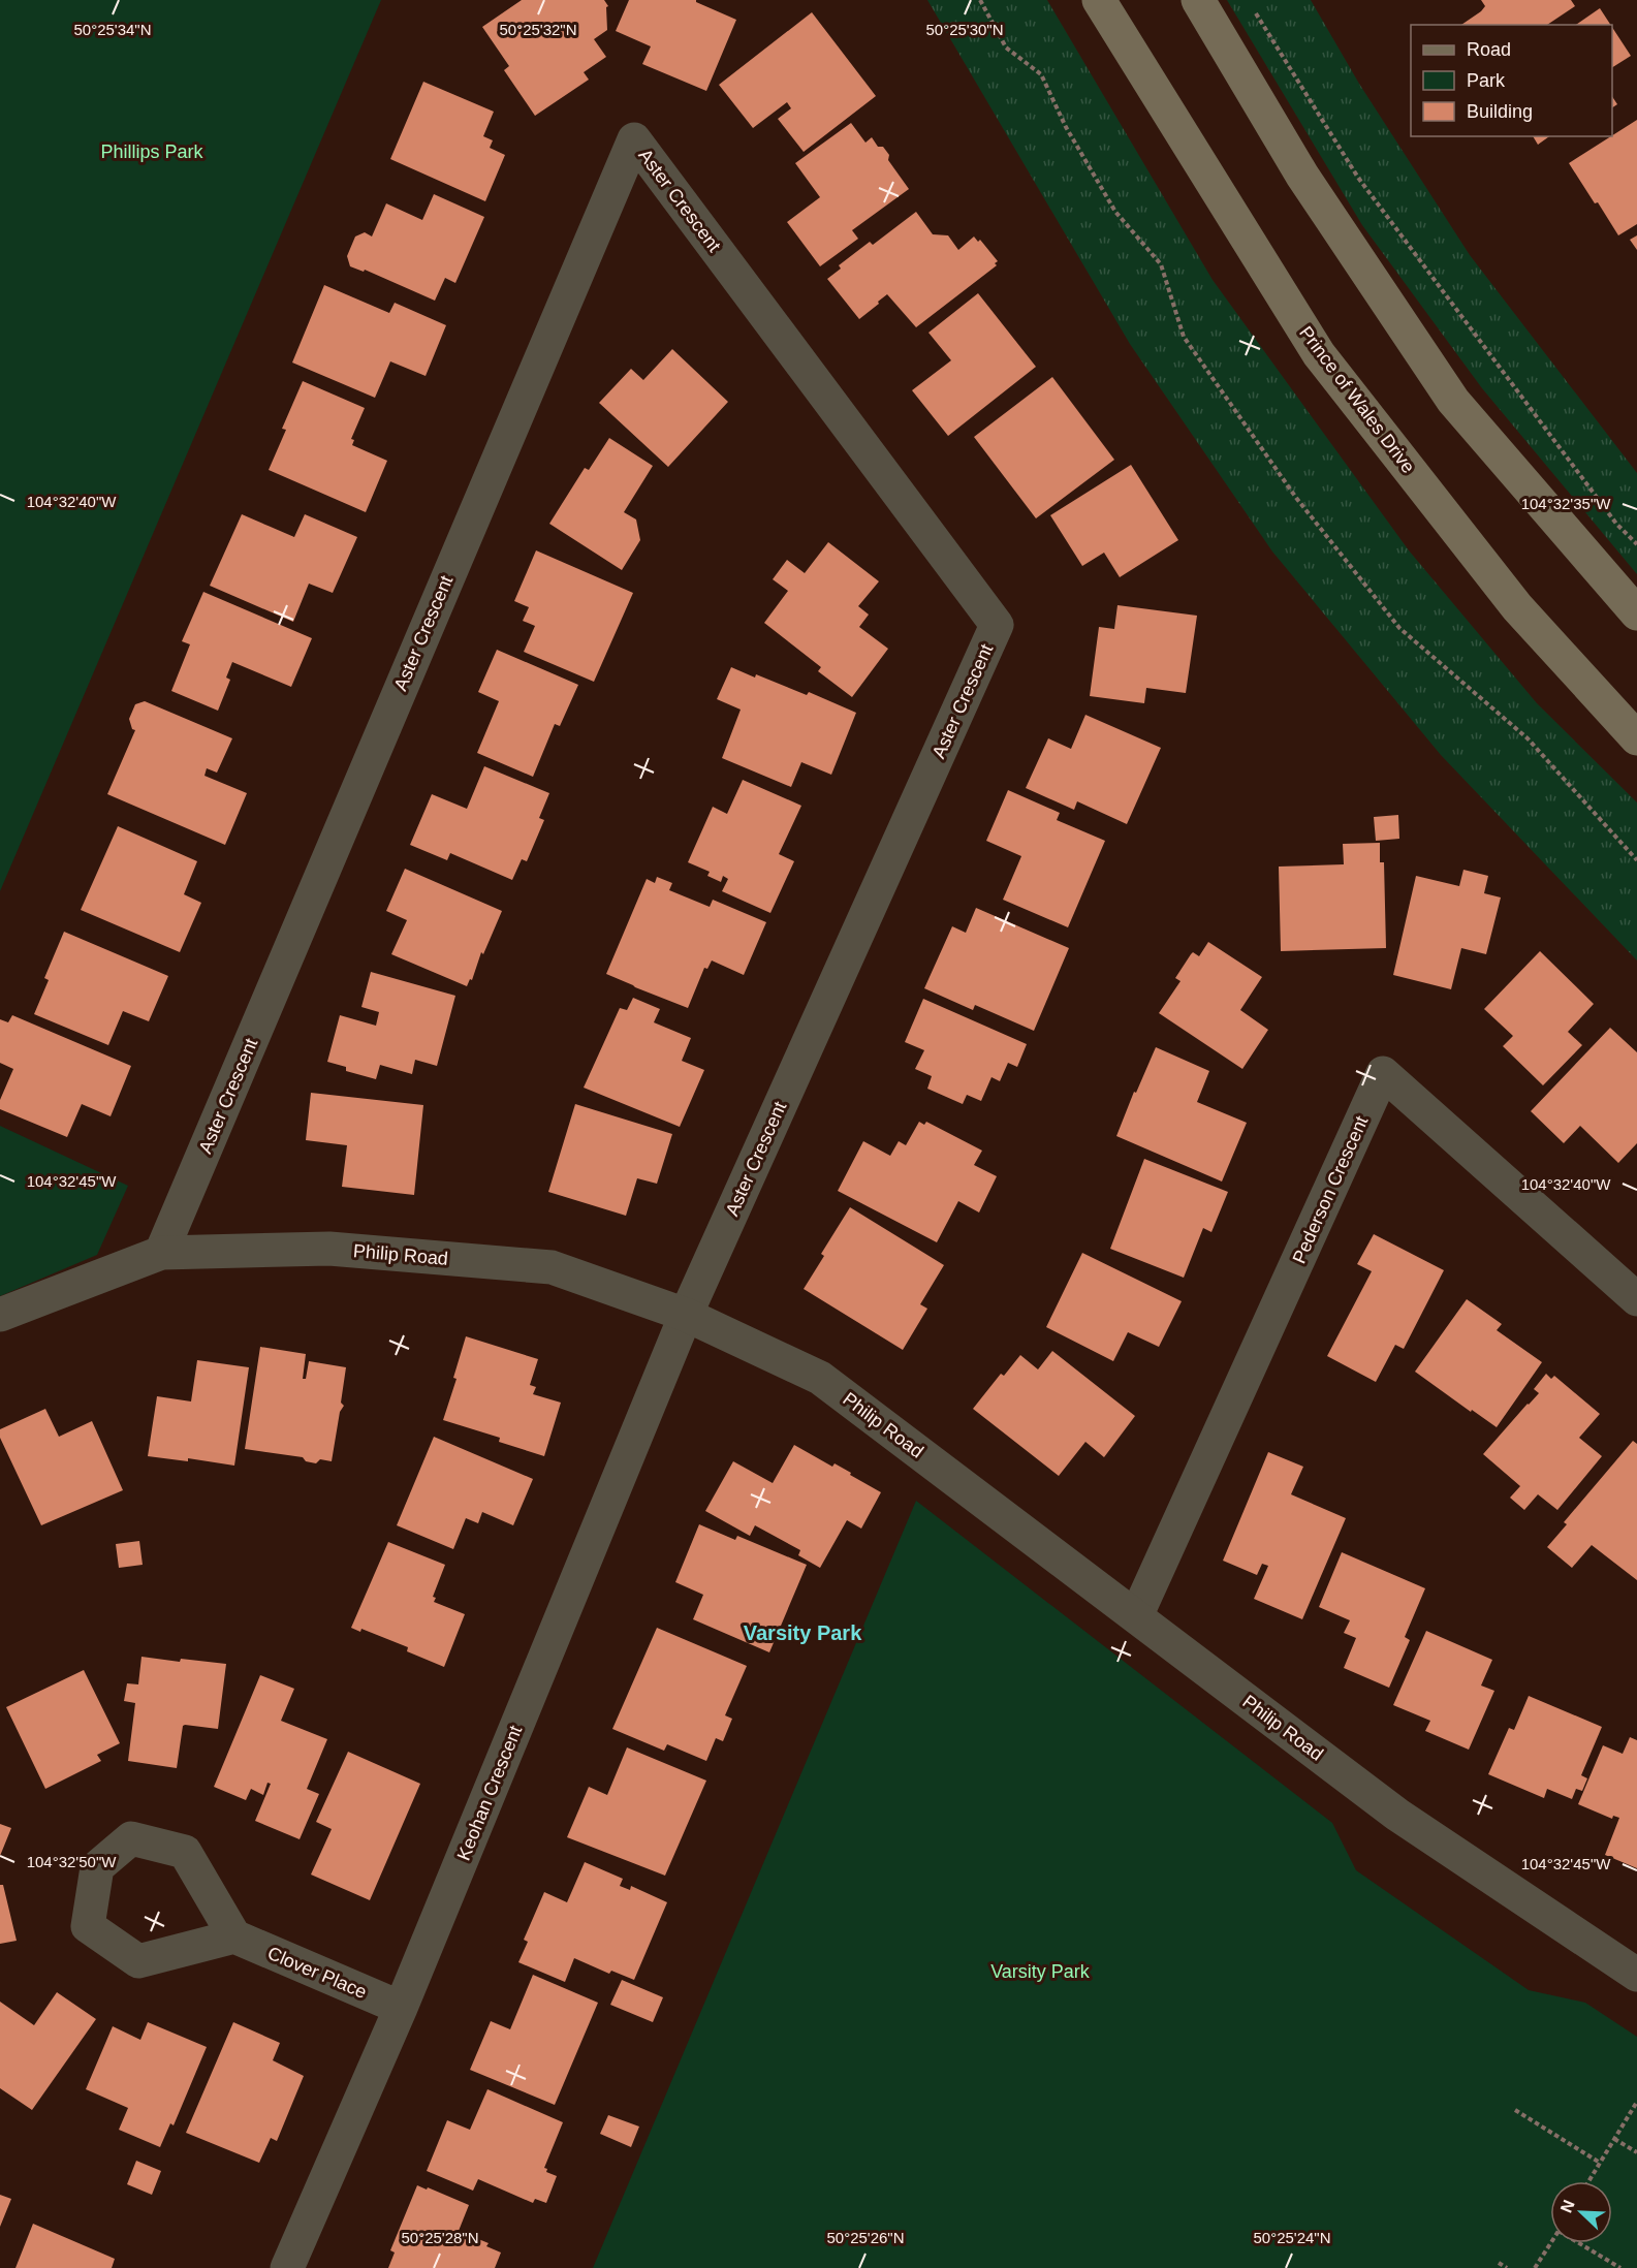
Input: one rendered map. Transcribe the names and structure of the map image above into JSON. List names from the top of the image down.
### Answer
{
  "streets": {
    "main road": ["Prince of Wales Drive"],
    "street": [
      "Aster Crescent",
      "Pederson Crescent",
      "Philip Road",
      "Keohan Crescent",
      "Clover Place"
    ]
  },
  "crossings": [
    ["Aster Crescent", "Philip Road"],
    ["Aster Crescent", "Keohan Crescent"],
    ["Pederson Crescent", "Philip Road"],
    ["Philip Road", "Keohan Crescent"],
    ["Keohan Crescent", "Clover Place"]
  ],
  "districts": ["Varsity Park"],
  "parks": ["Phillips Park", "Varsity Park"],
  "legend": ["Road", "Park", "Building"],
  "north": "top left",
  "coordinates": [
    "50°25'34\"N",
    "50°25'32\"N",
    "50°25'30\"N",
    "104°32'40\"W",
    "104°32'35\"W",
    "104°32'45\"W",
    "104°32'50\"W",
    "50°25'28\"N",
    "50°25'26\"N",
    "50°25'24\"N"
  ]
}
